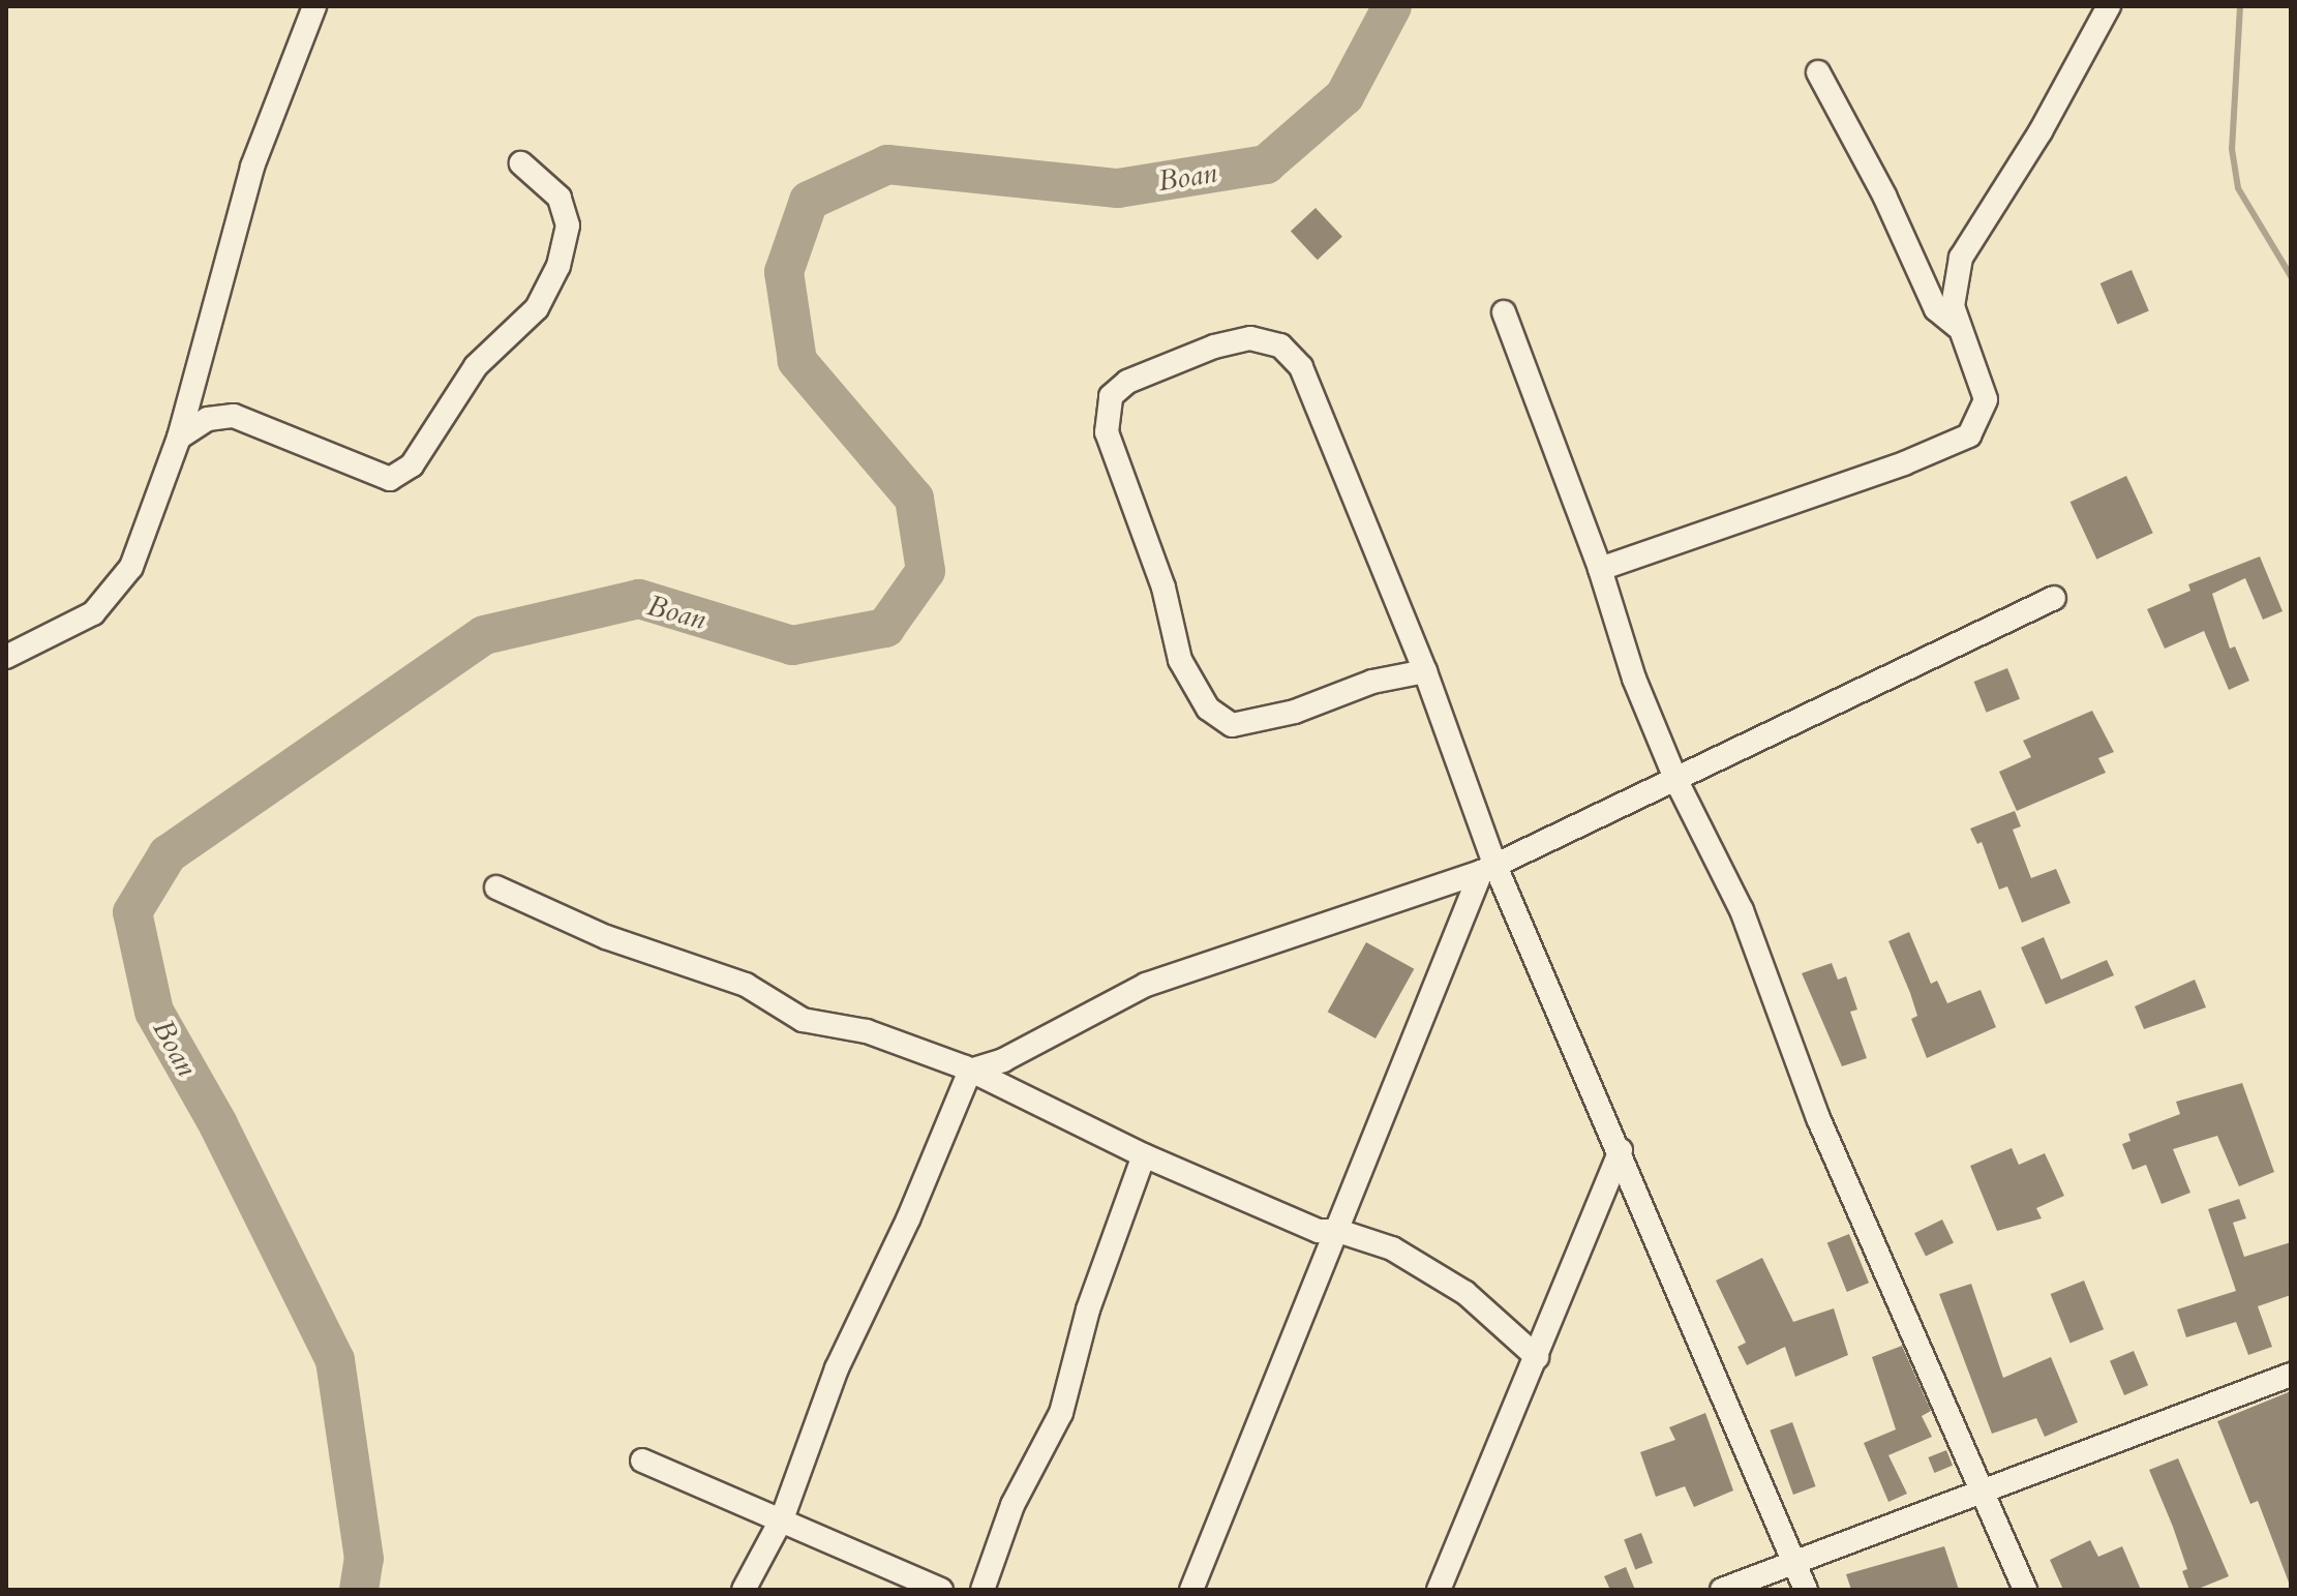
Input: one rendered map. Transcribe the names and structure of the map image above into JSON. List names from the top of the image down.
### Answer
{
  "water": ["Boan"]
}
